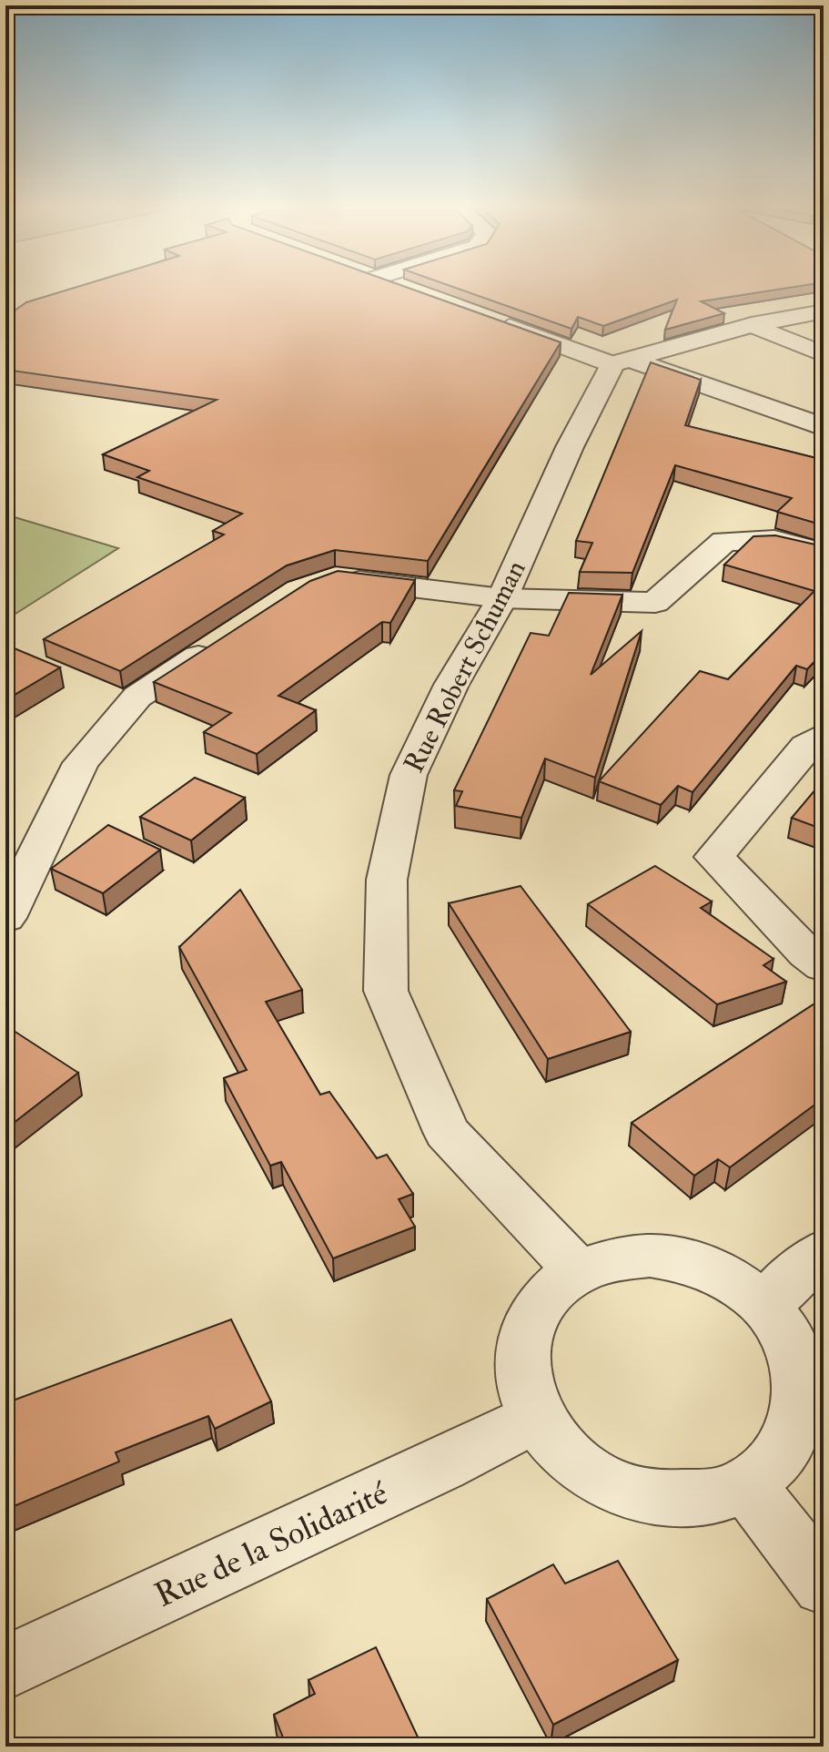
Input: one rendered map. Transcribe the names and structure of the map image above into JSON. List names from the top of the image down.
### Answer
{
  "streets": {
    "street": ["Rue Robert Schuman", "Rue de la Solidarité"]
  }
}
